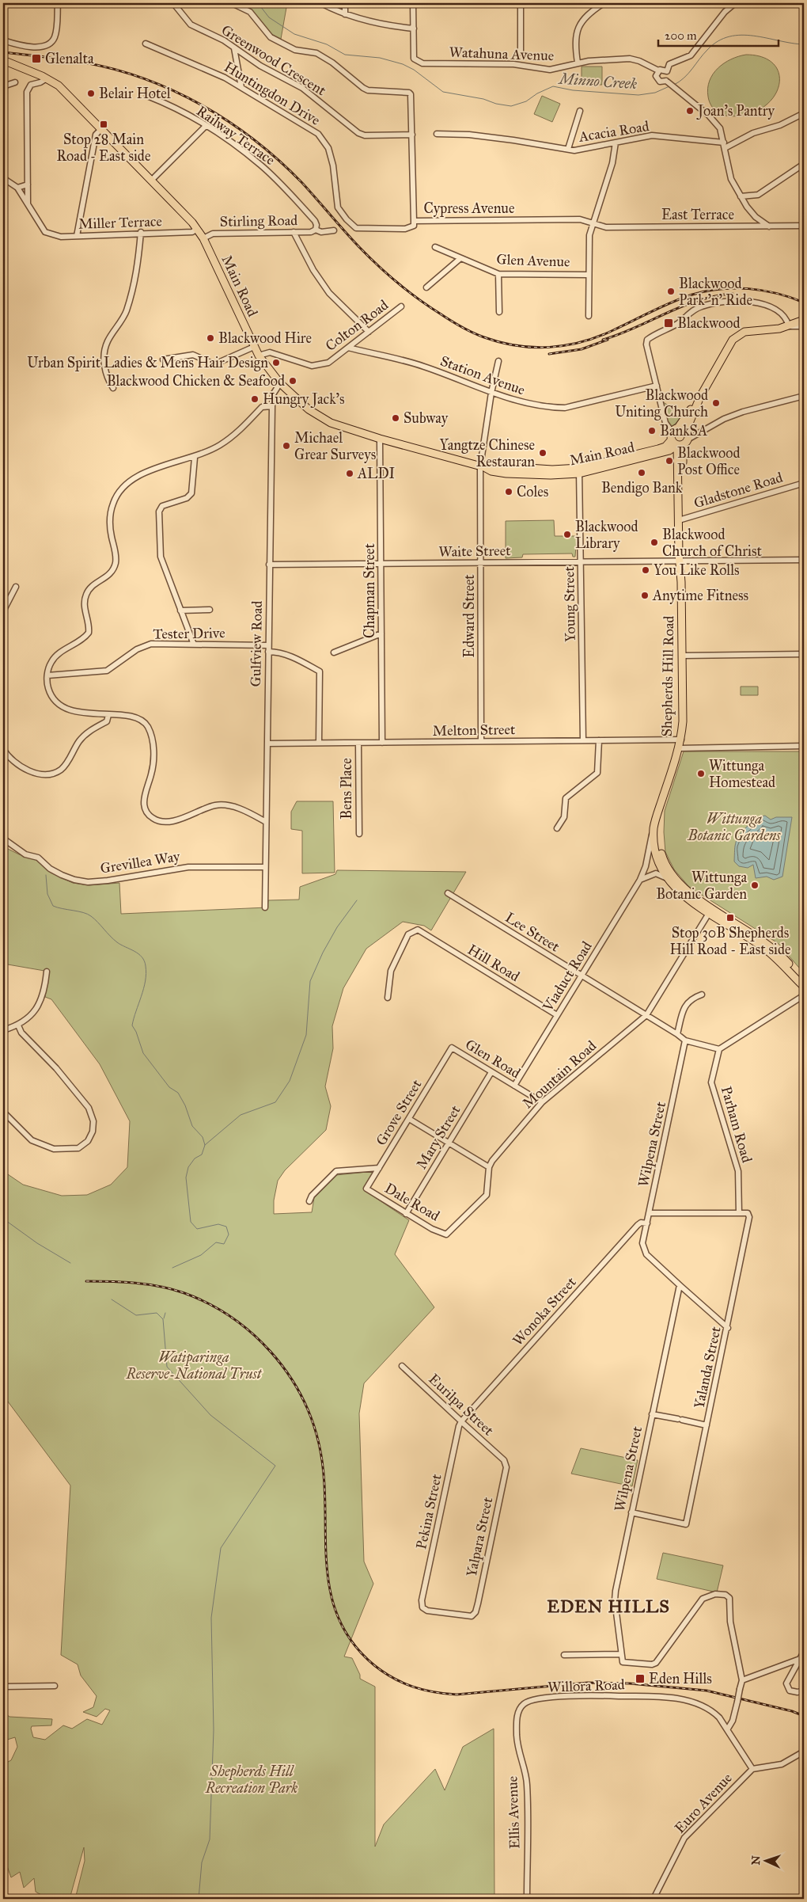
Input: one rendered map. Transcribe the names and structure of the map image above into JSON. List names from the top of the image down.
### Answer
{
  "streets": {
    "main road": ["Main Road", "Shepherds Hill Road"],
    "street": [
      "Watahuna Avenue",
      "Greenwood Crescent",
      "Huntingdon Drive",
      "Acacia Road",
      "Railway Terrace",
      "Cypress Avenue",
      "East Terrace",
      "Stirling Road",
      "Miller Terrace",
      "Glen Avenue",
      "Colton Road",
      "Station Avenue",
      "Gladstone Road",
      "Waite Street",
      "Chapman Street",
      "Young Street",
      "Edward Street",
      "Tester Drive",
      "Gulfview Road",
      "Melton Street",
      "Bens Place",
      "Grevillea Way",
      "Lee Street",
      "Hill Road",
      "Viaduct Road",
      "Glen Road",
      "Mountain Road",
      "Grove Street",
      "Parham Road",
      "Mary Street",
      "Wilpena Street",
      "Dale Road",
      "Wonoka Street",
      "Yalanda Street",
      "Eurilpa Street",
      "Pekina Street",
      "Yalpara Street",
      "Willora Road",
      "Euro Avenue",
      "Ellis Avenue"
    ]
  },
  "crossings": [
    ["Huntingdon Drive", "Cypress Avenue"],
    ["Railway Terrace", "Stirling Road"],
    ["Cypress Avenue", "East Terrace"],
    ["Stirling Road", "Main Road"],
    ["Miller Terrace", "Main Road"],
    ["Main Road", "Colton Road"],
    ["Main Road", "Chapman Street"],
    ["Main Road", "Young Street"],
    ["Main Road", "Edward Street"],
    ["Main Road", "Gulfview Road"],
    ["Main Road", "Shepherds Hill Road"],
    ["Colton Road", "Station Avenue"],
    ["Station Avenue", "Edward Street"],
    ["Gladstone Road", "Shepherds Hill Road"],
    ["Waite Street", "Chapman Street"],
    ["Waite Street", "Young Street"],
    ["Waite Street", "Edward Street"],
    ["Waite Street", "Gulfview Road"],
    ["Waite Street", "Shepherds Hill Road"],
    ["Chapman Street", "Melton Street"],
    ["Young Street", "Melton Street"],
    ["Edward Street", "Melton Street"],
    ["Tester Drive", "Gulfview Road"],
    ["Gulfview Road", "Melton Street"],
    ["Gulfview Road", "Grevillea Way"],
    ["Shepherds Hill Road", "Melton Street"],
    ["Shepherds Hill Road", "Viaduct Road"],
    ["Melton Street", "Bens Place"],
    ["Lee Street", "Viaduct Road"],
    ["Lee Street", "Mountain Road"],
    ["Hill Road", "Viaduct Road"],
    ["Viaduct Road", "Glen Road"],
    ["Glen Road", "Mountain Road"],
    ["Glen Road", "Grove Street"],
    ["Glen Road", "Mary Street"],
    ["Mountain Road", "Dale Road"],
    ["Grove Street", "Dale Road"],
    ["Parham Road", "Yalanda Street"],
    ["Mary Street", "Dale Road"],
    ["Wilpena Street", "Wonoka Street"],
    ["Wilpena Street", "Yalanda Street"],
    ["Wonoka Street", "Eurilpa Street"],
    ["Wonoka Street", "Pekina Street"],
    ["Eurilpa Street", "Pekina Street"],
    ["Eurilpa Street", "Yalpara Street"],
    ["Pekina Street", "Yalpara Street"],
    ["Willora Road", "Euro Avenue"],
    ["Willora Road", "Ellis Avenue"]
  ],
  "districts": ["EDEN HILLS"],
  "water": ["Minno Creek"],
  "parks": ["Wittunga Botanic Gardens", "Watiparinga Reserve-National Trust", "Shepherds Hill Recreation Park"],
  "places": {
    "transit": [
      "Glenalta",
      "Stop 28 Main Road - East side",
      "Blackwood",
      "Stop 30B Shepherds Hill Road - East side",
      "Eden Hills"
    ],
    "other": [
      "Belair Hotel",
      "Joan's Pantry",
      "Blackwood Park 'n' Ride",
      "Blackwood Hire",
      "Urban Spirit Ladies & Mens Hair Design",
      "Blackwood Chicken & Seafood",
      "Hungry Jack's",
      "Blackwood Uniting Church",
      "Subway",
      "BankSA",
      "Michael Grear Surveys",
      "Yangtze Chinese Restauran",
      "Blackwood Post Office",
      "Bendigo Bank",
      "ALDI",
      "Coles",
      "Blackwood Library",
      "Blackwood Church of Christ",
      "You Like Rolls",
      "Anytime Fitness",
      "Wittunga Homestead",
      "Wittunga Botanic Garden"
    ]
  },
  "scale_bar": "200 m",
  "north": "left"
}
